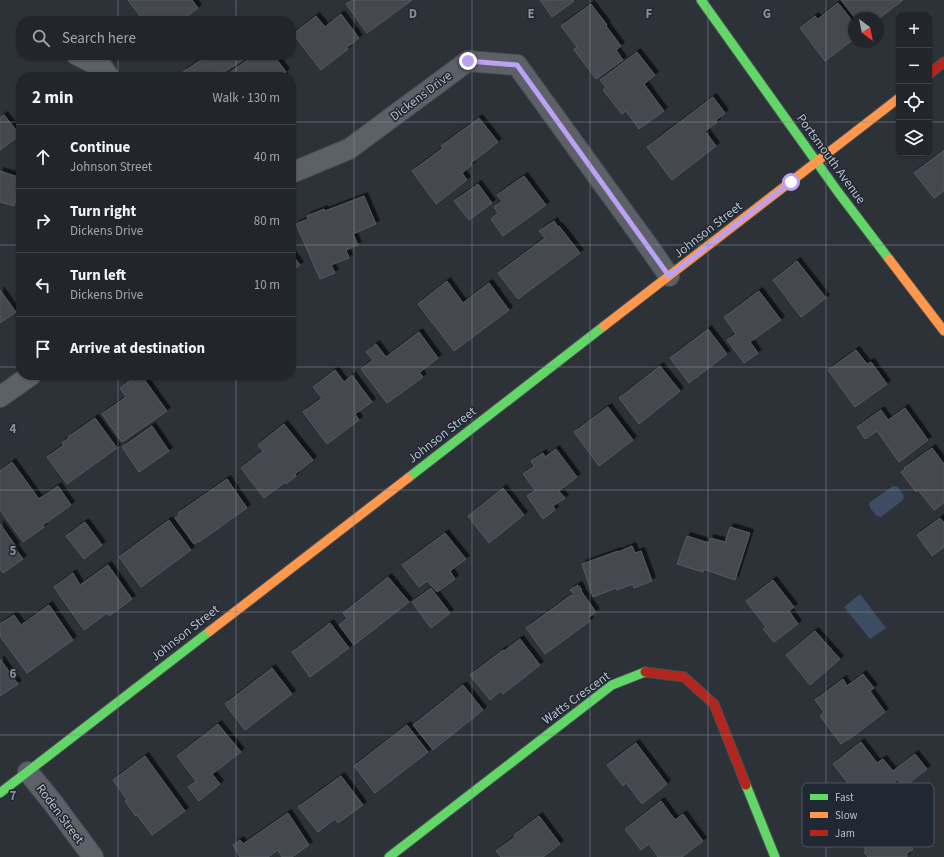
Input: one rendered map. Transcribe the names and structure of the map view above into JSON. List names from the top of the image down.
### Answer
{
  "streets": {
    "main road": ["Portsmouth Avenue", "Johnson Street", "Watts Crescent"],
    "street": ["Dickens Drive", "Roden Street"]
  },
  "crossings": [
    ["Dickens Drive", "Johnson Street"],
    ["Portsmouth Avenue", "Johnson Street"],
    ["Johnson Street", "Roden Street"]
  ],
  "legend": ["Fast", "Slow", "Jam"],
  "north": "bottom right",
  "page": {
    "map_buttons": ["+", "−"],
    "search": "Search here",
    "heading": ["2 min", "Walk · 130 m"],
    "list": [
      ["Continue", "Johnson Street", "40 m"],
      ["Turn right", "Dickens Drive", "80 m"],
      ["Turn left", "Dickens Drive", "10 m"],
      "Arrive at destination"
    ]
  },
  "grid": {
    "columns": [
      "D",
      "E",
      "F",
      "G"
    ],
    "rows": [
      "4",
      "5",
      "6",
      "7"
    ]
  }
}
